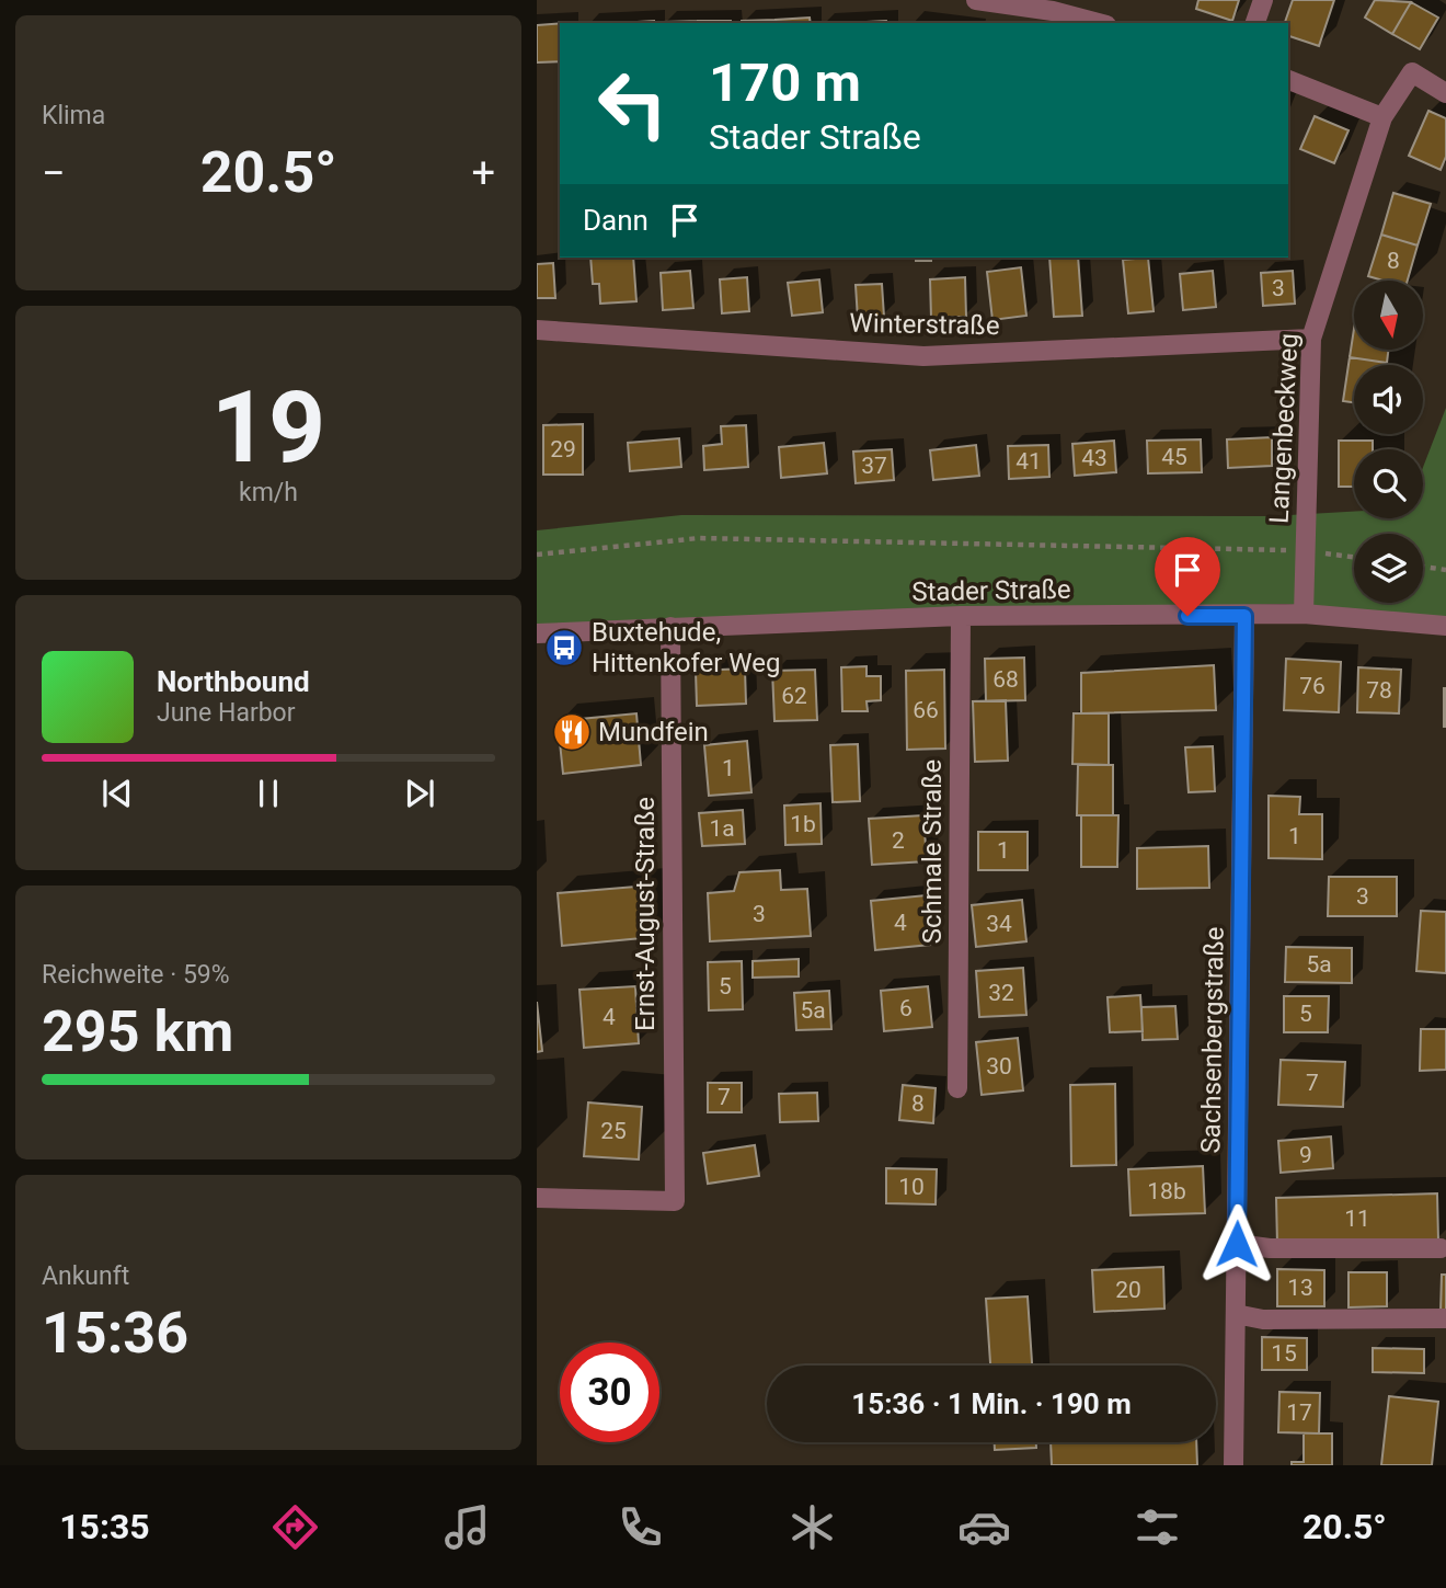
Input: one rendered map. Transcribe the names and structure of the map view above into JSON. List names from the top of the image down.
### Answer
{
  "streets": {
    "street": [
      "Winterstraße",
      "Langenbeckweg",
      "Stader Straße",
      "Schmale Straße",
      "Ernst-August-Straße",
      "Sachsenbergstraße"
    ]
  },
  "crossings": [
    ["Winterstraße", "Langenbeckweg"],
    ["Langenbeckweg", "Stader Straße"],
    ["Stader Straße", "Schmale Straße"],
    ["Stader Straße", "Ernst-August-Straße"],
    ["Stader Straße", "Sachsenbergstraße"]
  ],
  "places": {
    "bus stop": ["Buxtehude, Hittenkofer Weg"],
    "restaurant": ["Mundfein"]
  },
  "house_numbers": [
    "8",
    "3",
    "29",
    "45",
    "43",
    "41",
    "37",
    "68",
    "76",
    "78",
    "62",
    "66",
    "1",
    "1b",
    "1a",
    "1",
    "2",
    "1",
    "3",
    "3",
    "4",
    "34",
    "5a",
    "5",
    "32",
    "6",
    "5a",
    "5",
    "4",
    "30",
    "7",
    "7",
    "8",
    "25",
    "9",
    "10",
    "18b",
    "11",
    "13",
    "20",
    "15",
    "17"
  ],
  "north": "bottom",
  "page": {
    "tile": [
      "Klima",
      ["19", "km/h"],
      ["Reichweite · 59%", "295 km"],
      ["Ankunft", "15:36"]
    ],
    "turn": ["170 m", "Stader Straße"],
    "heat": ["−", "20.5°", "+"],
    "then": "Dann",
    "song": ["Northbound", "June Harbor"],
    "limit": "30",
    "trip": "15:36 · 1 Min. · 190 m",
    "tabs": ["15:35", "20.5°"]
  }
}
